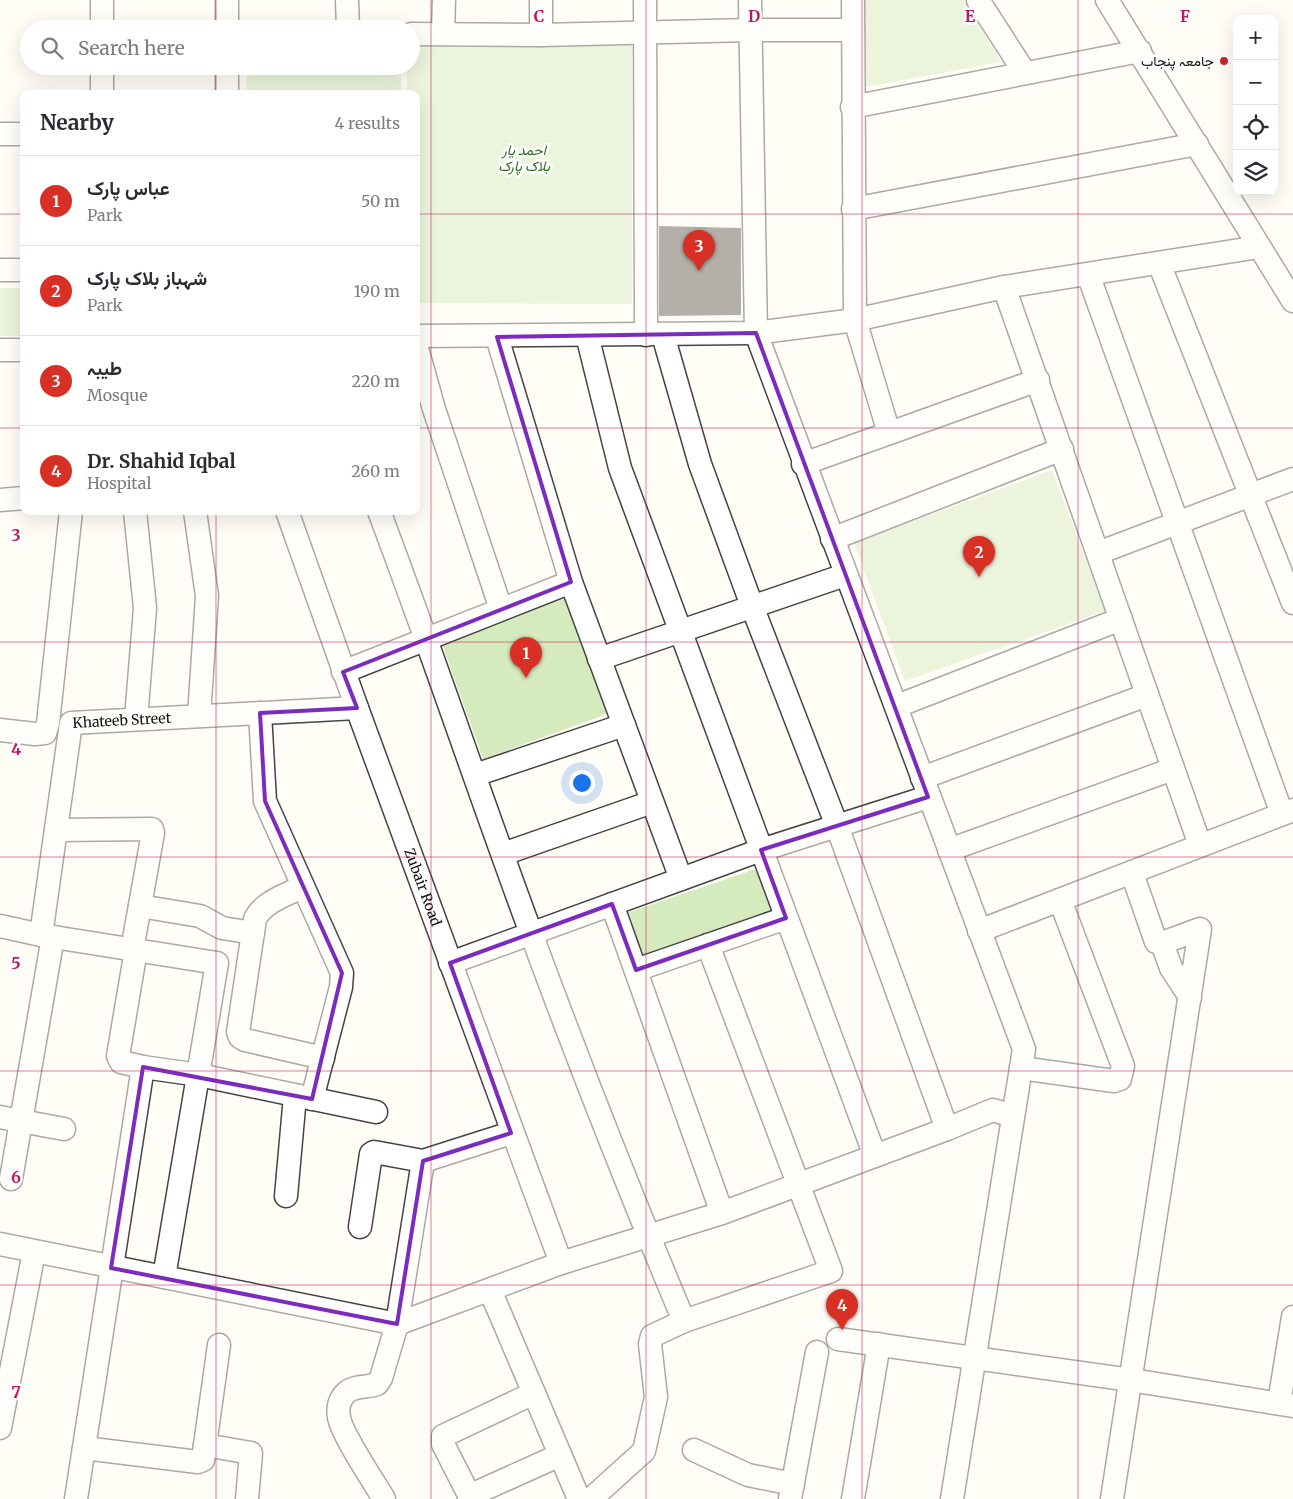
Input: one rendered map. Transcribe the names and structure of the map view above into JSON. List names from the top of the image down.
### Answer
{
  "streets": {
    "street": ["Khateeb Street", "Zubair Road"]
  },
  "crossings": [
    ["Khateeb Street", "Zubair Road"]
  ],
  "parks": ["احمد یار بلاک پارک"],
  "places": ["جامعہ پنجاب"],
  "page": {
    "map_buttons": ["+", "−"],
    "search": "Search here",
    "heading": ["Nearby", "4 results"],
    "list": [
      {
        "mark": "1",
        "name": "عباس پارک",
        "note": "Park",
        "value": "50 m"
      },
      {
        "mark": "2",
        "name": "شہباز بلاک پارک",
        "note": "Park",
        "value": "190 m"
      },
      {
        "mark": "3",
        "name": "طیبہ",
        "note": "Mosque",
        "value": "220 m"
      },
      {
        "mark": "4",
        "name": "Dr. Shahid Iqbal",
        "note": "Hospital",
        "value": "260 m"
      }
    ],
    "pins": [
      "3",
      "2",
      "1",
      "4"
    ]
  },
  "grid": {
    "columns": [
      "C",
      "D",
      "E",
      "F"
    ],
    "rows": [
      "3",
      "4",
      "5",
      "6",
      "7"
    ]
  }
}
